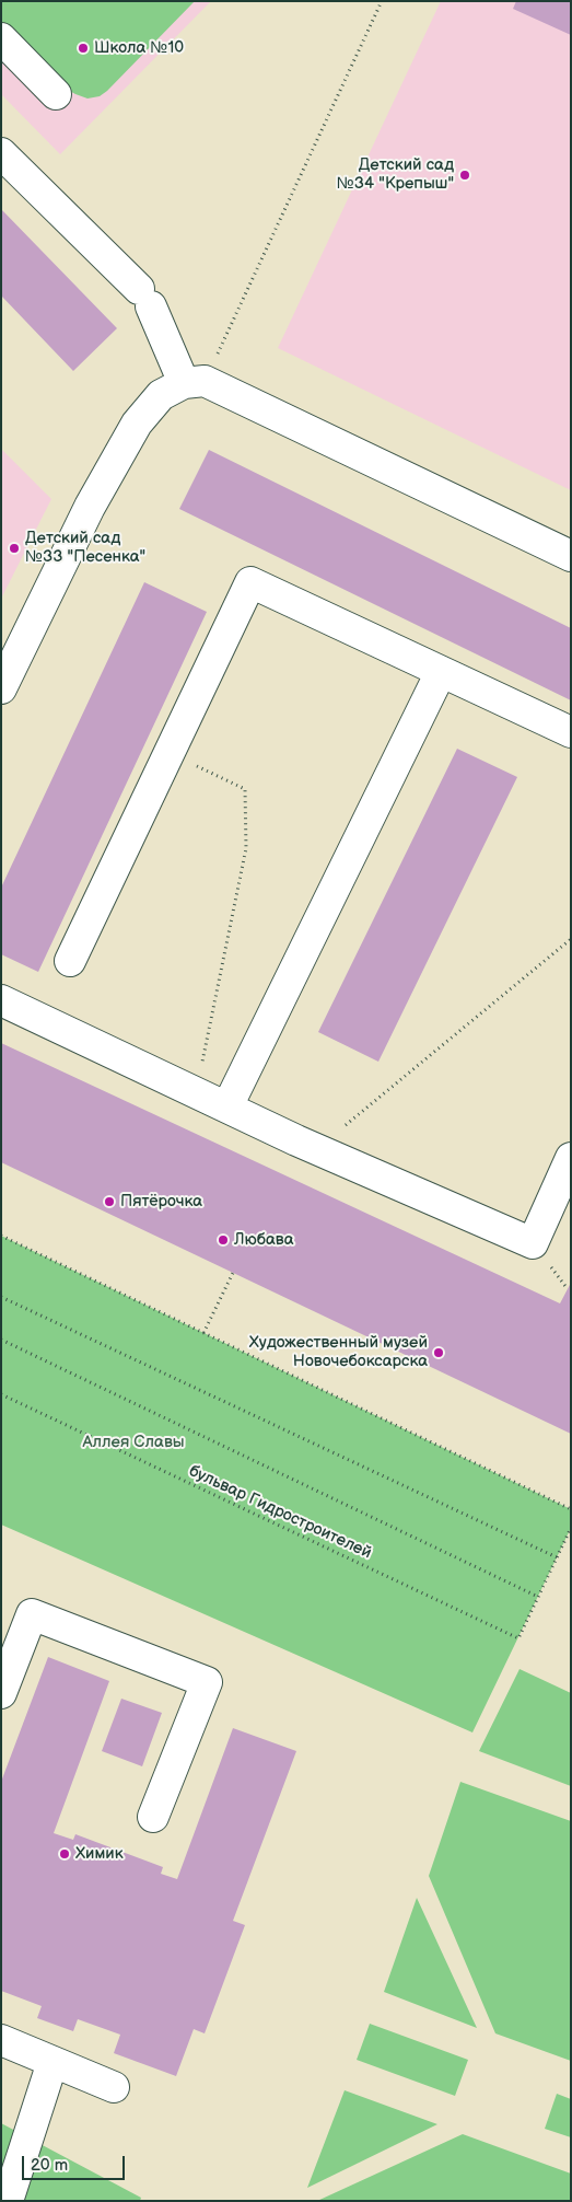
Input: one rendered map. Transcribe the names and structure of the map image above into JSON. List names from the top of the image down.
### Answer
{
  "streets": {
    "path": ["бульвар Гидростроителей"]
  },
  "parks": ["Аллея Славы"],
  "places": [
    "Школа №10",
    "Детский сад №34 \"Крепыш\"",
    "Детский сад №33 \"Песенка\"",
    "Пятёрочка",
    "Любава",
    "Художественный музей Новочебоксарска",
    "Химик"
  ],
  "scale_bar": "20 m"
}
